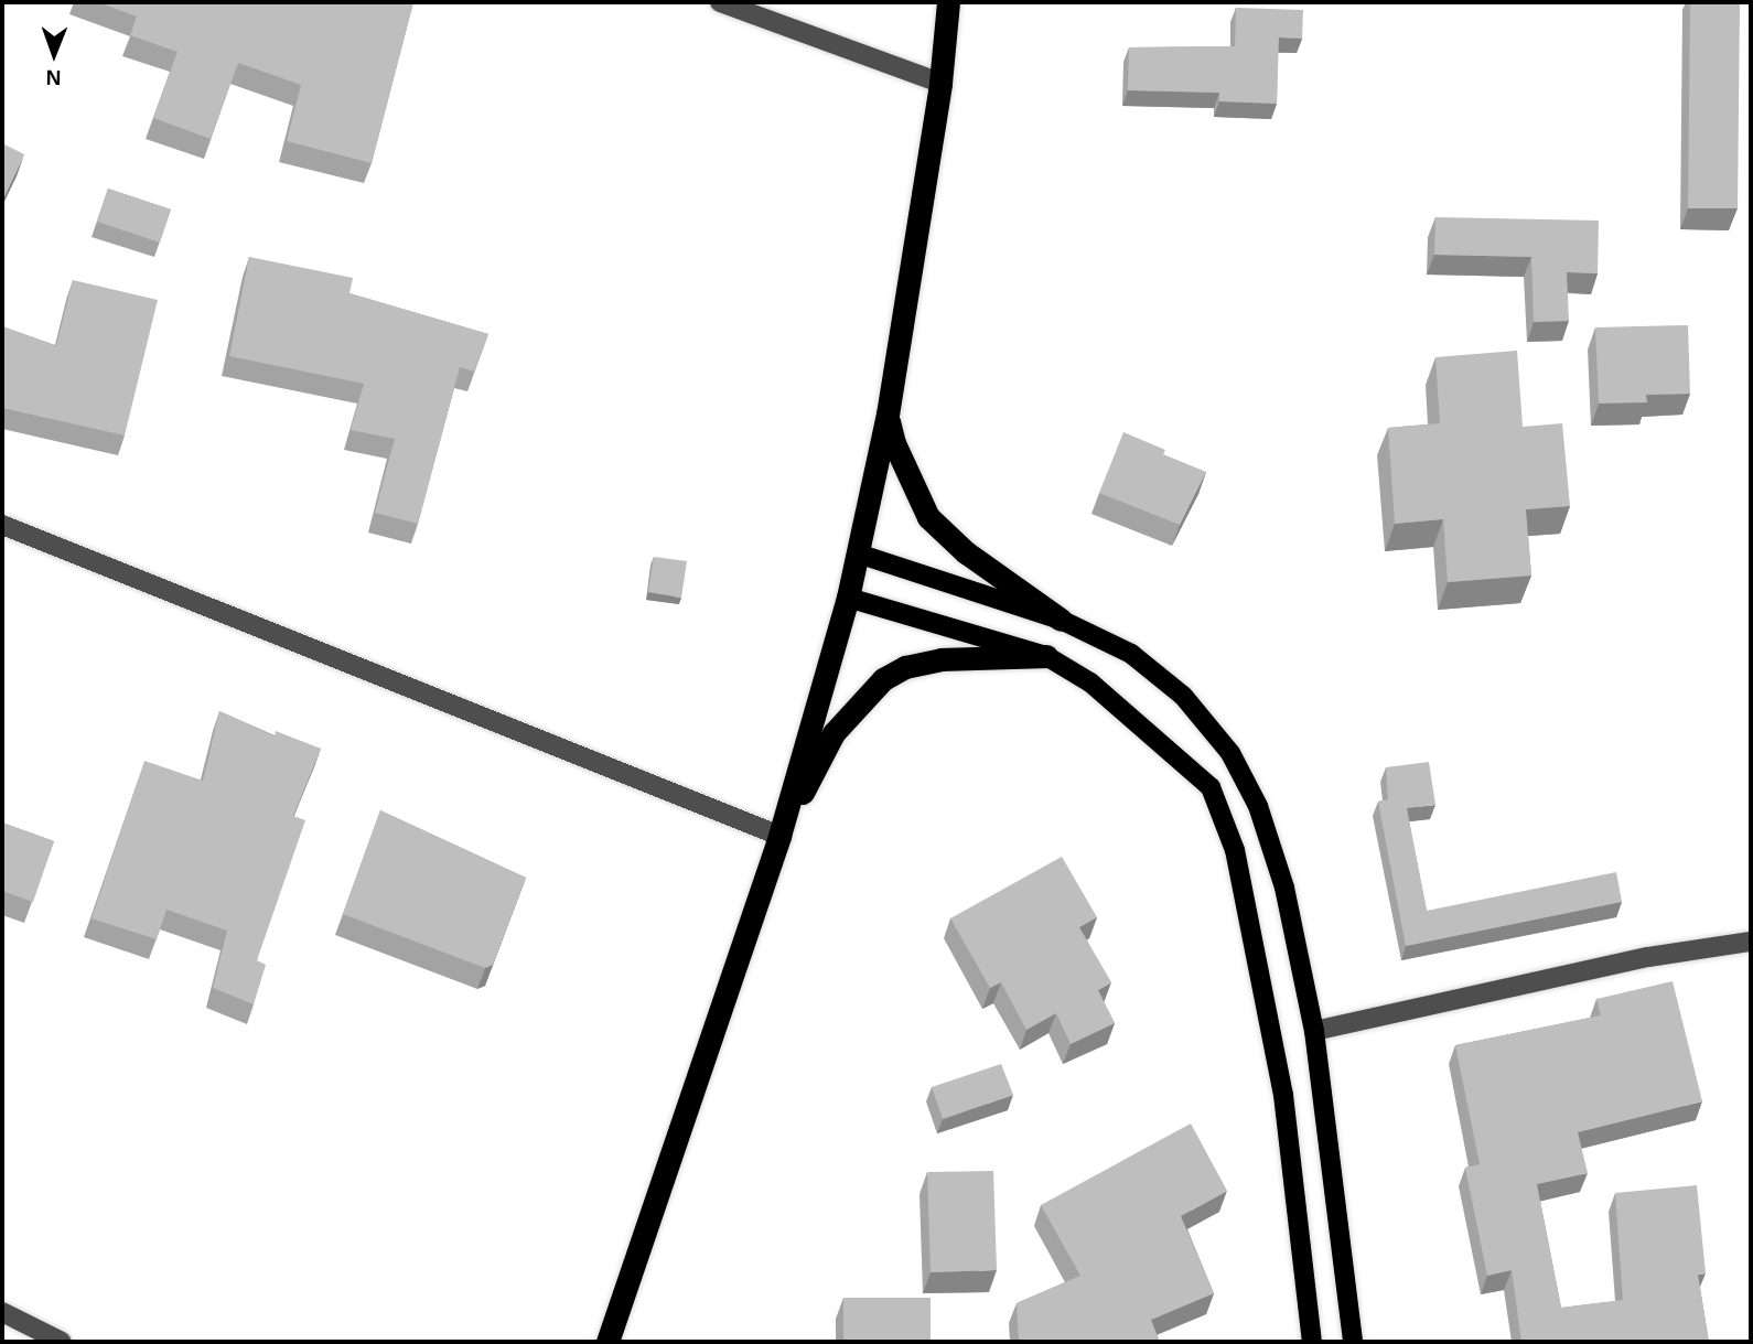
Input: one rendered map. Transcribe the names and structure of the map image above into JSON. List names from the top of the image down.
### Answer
{
  "north": "bottom"
}
